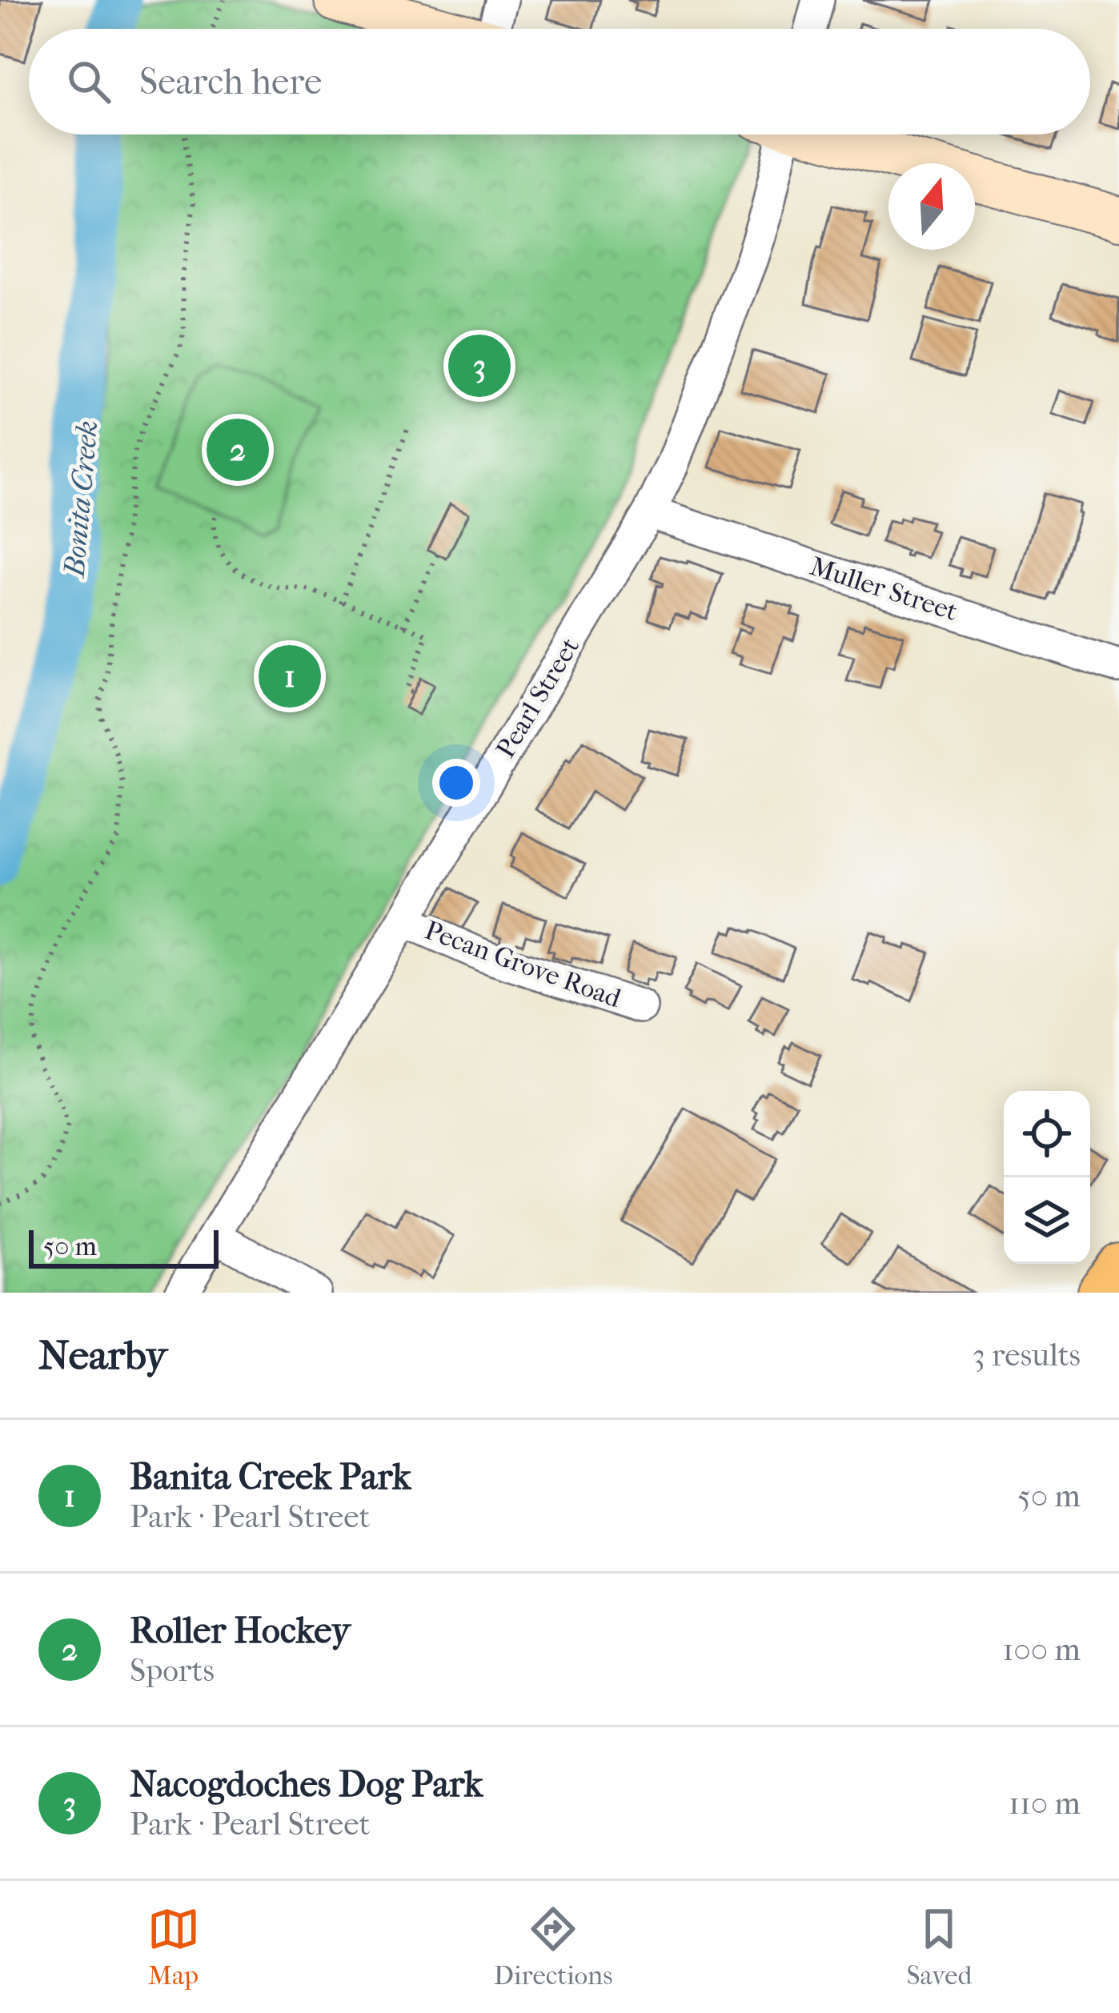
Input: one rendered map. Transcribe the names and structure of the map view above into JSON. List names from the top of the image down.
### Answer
{
  "streets": {
    "street": ["Muller Street", "Pearl Street", "Pecan Grove Road"]
  },
  "crossings": [
    ["Muller Street", "Pearl Street"],
    ["Pearl Street", "Pecan Grove Road"]
  ],
  "water": ["Bonita Creek"],
  "scale_bar": "50 m",
  "north": "top",
  "page": {
    "search": "Search here",
    "pins": ["3", "2", "1"],
    "scale": "50 m",
    "heading": ["Nearby", "3 results"],
    "list": [
      {
        "mark": "1",
        "name": "Banita Creek Park",
        "note": "Park · Pearl Street",
        "value": "50 m"
      },
      {
        "mark": "2",
        "name": "Roller Hockey",
        "note": "Sports",
        "value": "100 m"
      },
      {
        "mark": "3",
        "name": "Nacogdoches Dog Park",
        "note": "Park · Pearl Street",
        "value": "110 m"
      }
    ],
    "nav": ["Map", "Directions", "Saved"]
  }
}
